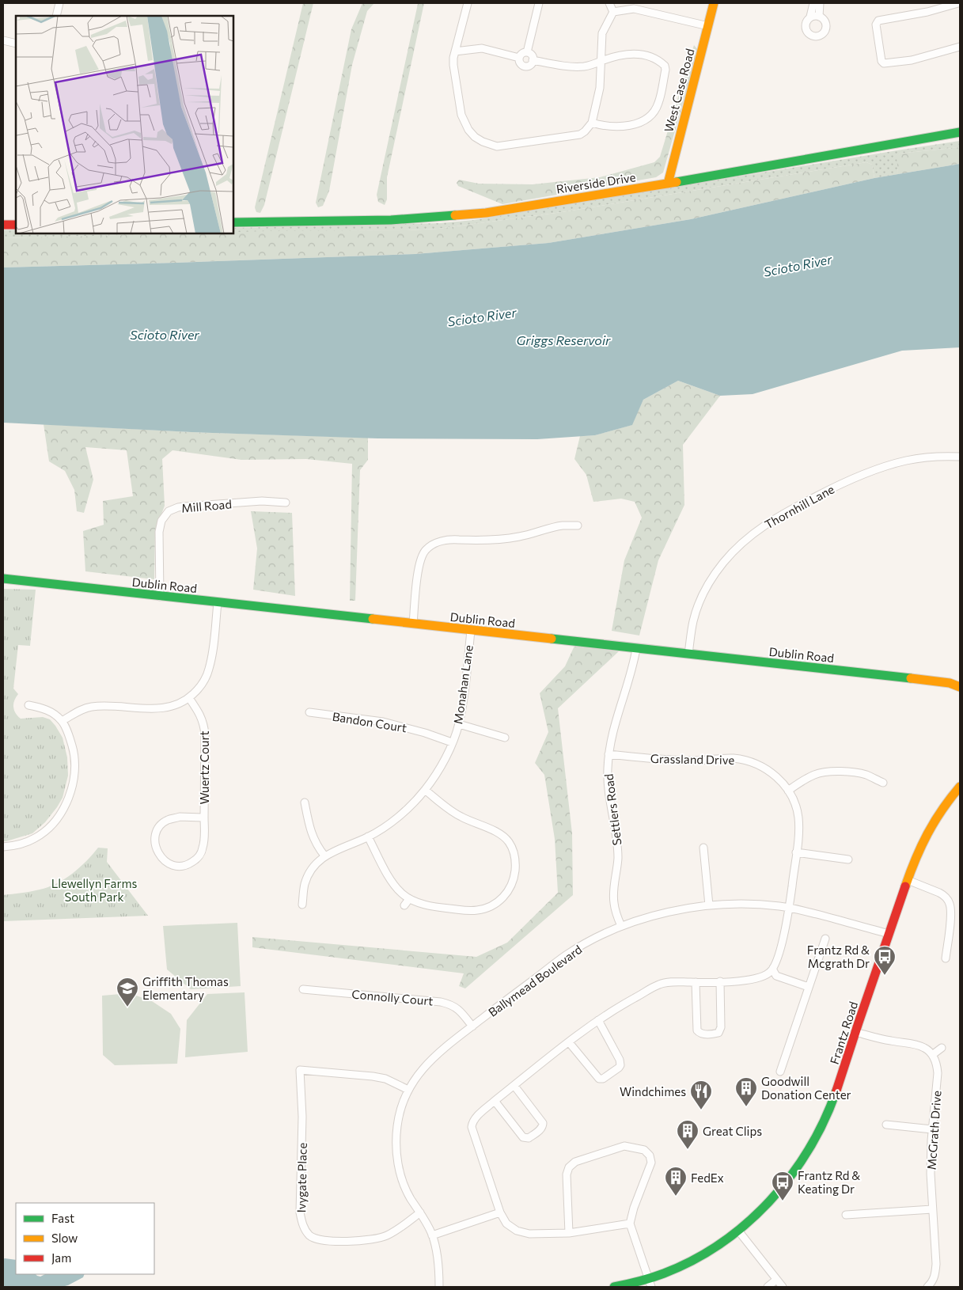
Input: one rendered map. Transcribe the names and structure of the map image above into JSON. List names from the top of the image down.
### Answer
{
  "streets": {
    "main road": [
      "West Case Road",
      "Riverside Drive",
      "Dublin Road",
      "Frantz Road"
    ],
    "street": [
      "Mill Road",
      "Thornhill Lane",
      "Monahan Lane",
      "Bandon Court",
      "Grassland Drive",
      "Wuertz Court",
      "Settlers Road",
      "Ballymead Boulevard",
      "Connolly Court",
      "McGrath Drive",
      "Ivygate Place"
    ]
  },
  "crossings": [
    ["West Case Road", "Riverside Drive"],
    ["Mill Road", "Dublin Road"],
    ["Thornhill Lane", "Dublin Road"],
    ["Dublin Road", "Monahan Lane"],
    ["Dublin Road", "Settlers Road"],
    ["Monahan Lane", "Bandon Court"],
    ["Grassland Drive", "Settlers Road"],
    ["Grassland Drive", "Ballymead Boulevard"],
    ["Settlers Road", "Ballymead Boulevard"],
    ["Ballymead Boulevard", "Connolly Court"],
    ["Ballymead Boulevard", "Frantz Road"],
    ["Ballymead Boulevard", "Ivygate Place"]
  ],
  "water": ["Scioto River", "Griggs Reservoir"],
  "parks": ["Llewellyn Farms South Park"],
  "places": {
    "bus stop": ["Frantz Rd & Mcgrath Dr", "Frantz Rd & Keating Dr"],
    "school or university": ["Griffith Thomas Elementary"],
    "building": ["Goodwill Donation Center", "Great Clips", "FedEx"],
    "restaurant": ["Windchimes"]
  },
  "legend": ["Fast", "Slow", "Jam"]
}
